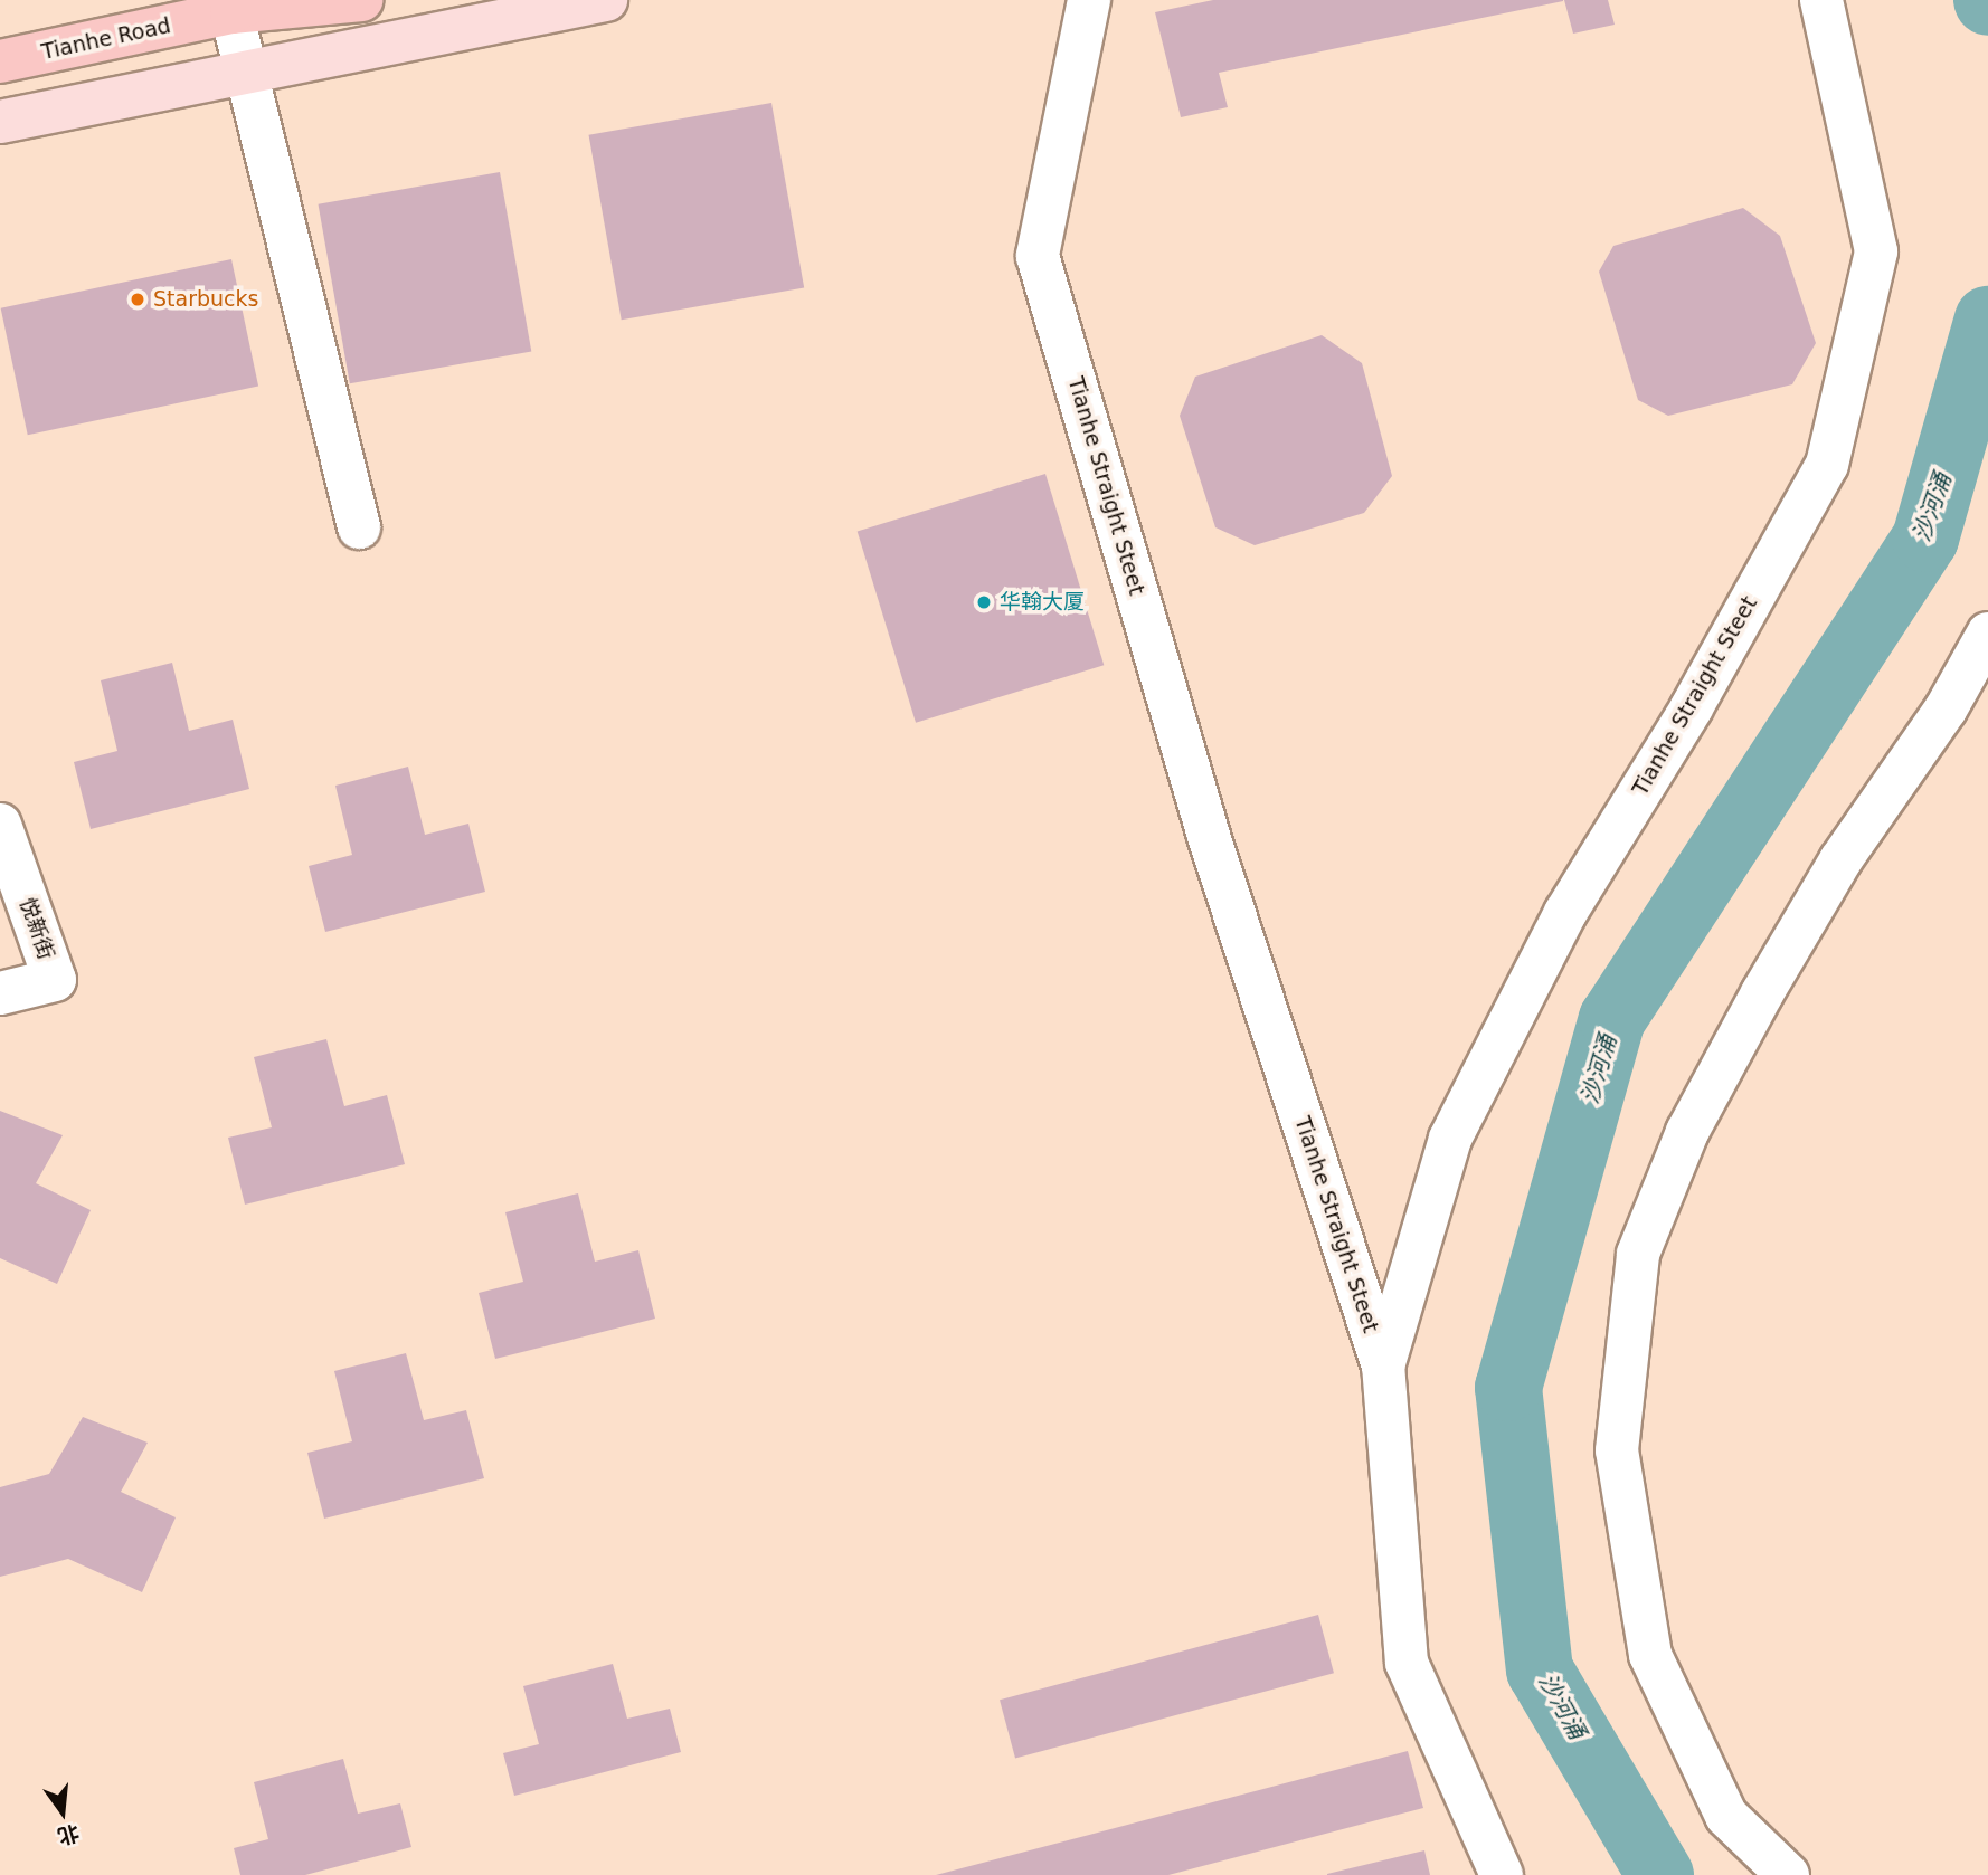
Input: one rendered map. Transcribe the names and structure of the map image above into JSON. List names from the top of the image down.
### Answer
{
  "streets": {
    "highway": ["Tianhe Road"],
    "street": ["Tianhe Straight Steet", "悦新街"]
  },
  "water": ["沙河涌"],
  "places": ["Starbucks", "华翰大厦"],
  "north": "bottom"
}
